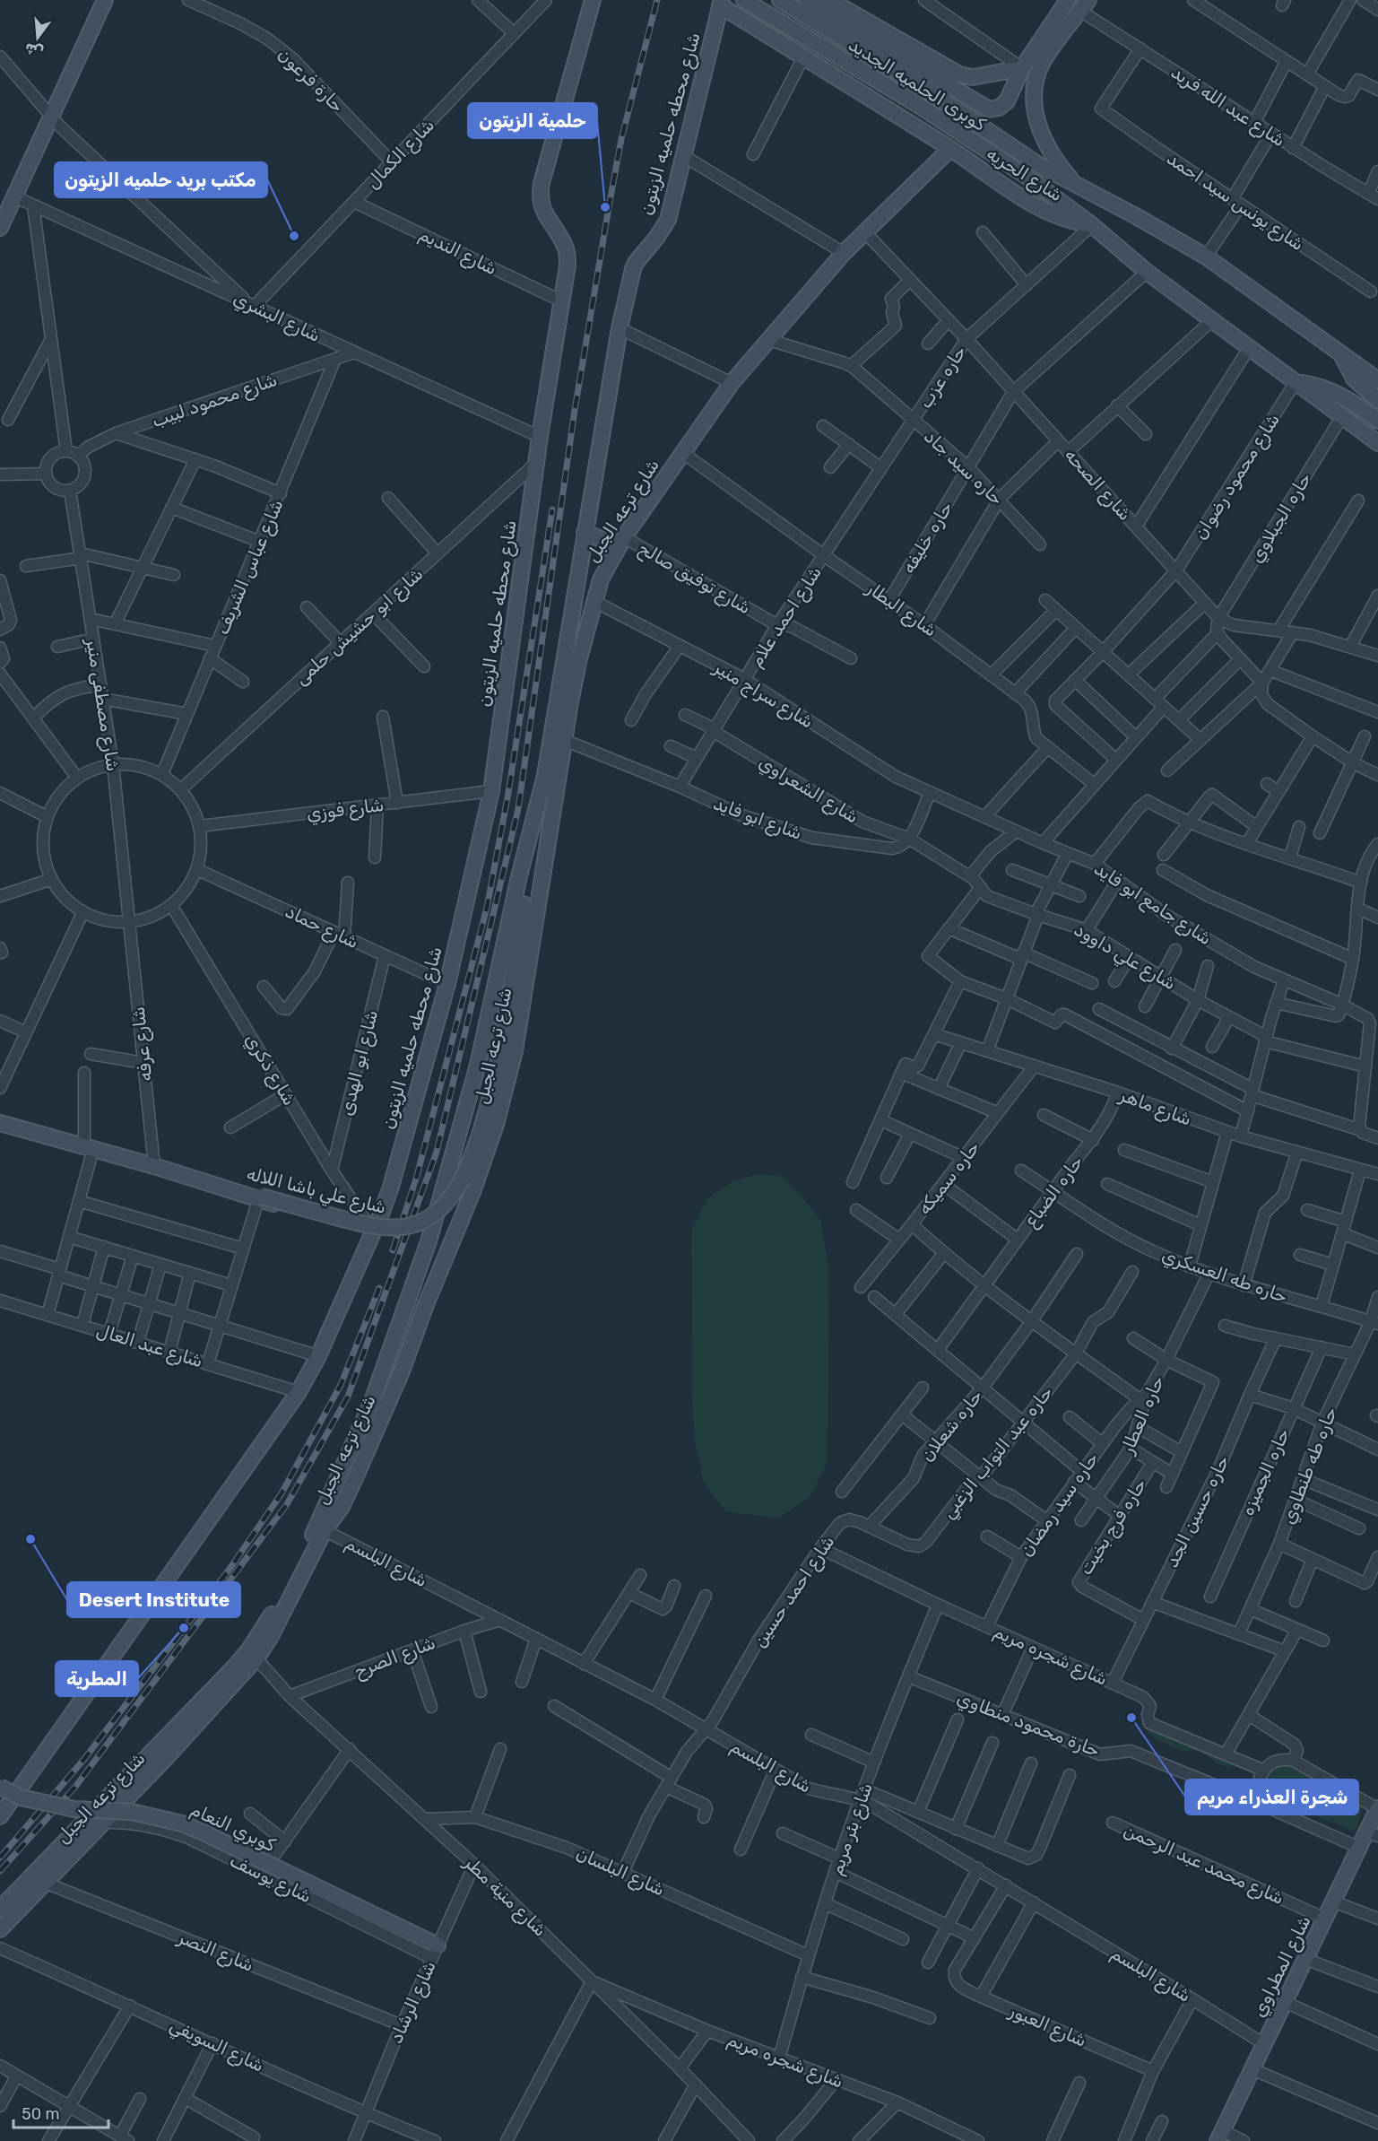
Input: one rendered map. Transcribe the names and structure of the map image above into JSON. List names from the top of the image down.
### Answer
{
  "streets": {
    "street": [
      "حارة فرعون",
      "كوبرى الحلميه الجديد",
      "شارع عبد الله فريد",
      "شارع محطه حلميه الزيتون",
      "شارع الكمال",
      "شارع الحريه",
      "شارع يونس سيد احمد",
      "شارع النديم",
      "شارع البشري",
      "حاره عزب",
      "شارع محمود لبيب",
      "حاره سيد جاد",
      "شارع محمود رضوان",
      "شارع الصحه",
      "شارع ترعه الجبل",
      "حاره الجبلاوي",
      "حاره خليفه",
      "شارع عباس الشريف",
      "شارع توفيق صالح",
      "شارع البطار",
      "شارع احمد علام",
      "شارع ابو حشيش حلمى",
      "شارع سراج منير",
      "شارع مصطفى منير",
      "شارع الشعراوي",
      "شارع فوزي",
      "شارع ابو فايد",
      "شارع جامع ابو فايد",
      "شارع حماد",
      "شارع علي داوود",
      "شارع عرفه",
      "شارع ابو الهدى",
      "شارع ذكري",
      "شارع ماهر",
      "حاره سميكه",
      "شارع علي باشا اللاله",
      "حاره الضباع",
      "حاره طه العسكري",
      "شارع عبد العال",
      "حاره العطار",
      "حاره شعلان",
      "حاره عبد التواب الزغبي",
      "حاره طه طنطاوي",
      "حاره الجميزه",
      "حاره سيد رمضان",
      "حاره حسين الجد",
      "حاره فرج بخيت",
      "شارع البلسم",
      "شارع احمد حسين",
      "شارع شجره مريم",
      "شارع الصرح",
      "حارة محمود منطاوي",
      "كوبري النعام",
      "شارع بئر مريم",
      "شارع محمد عبد الرحمن",
      "شارع البلسان",
      "شارع يوسف",
      "شارع منية مطر",
      "شارع النصر",
      "شارع المطراوي",
      "شارع الرشاد",
      "شارع العبور",
      "شارع السويفي"
    ]
  },
  "crossings": [
    ["حارة فرعون", "شارع الكمال"],
    ["كوبرى الحلميه الجديد", "شارع الحريه"],
    ["كوبرى الحلميه الجديد", "حاره عزب"],
    ["شارع عبد الله فريد", "شارع يونس سيد احمد"],
    ["شارع محطه حلميه الزيتون", "شارع الحريه"],
    ["شارع محطه حلميه الزيتون", "شارع النديم"],
    ["شارع محطه حلميه الزيتون", "شارع البشري"],
    ["شارع محطه حلميه الزيتون", "شارع ترعه الجبل"],
    ["شارع محطه حلميه الزيتون", "شارع ابو حشيش حلمى"],
    ["شارع محطه حلميه الزيتون", "شارع فوزي"],
    ["شارع محطه حلميه الزيتون", "شارع حماد"],
    ["شارع محطه حلميه الزيتون", "شارع ذكري"],
    ["شارع محطه حلميه الزيتون", "شارع علي باشا اللاله"],
    ["شارع محطه حلميه الزيتون", "شارع عبد العال"],
    ["شارع الكمال", "شارع النديم"],
    ["شارع الكمال", "شارع البشري"],
    ["شارع الحريه", "حاره عزب"],
    ["شارع الحريه", "شارع محمود رضوان"],
    ["شارع الحريه", "شارع ترعه الجبل"],
    ["شارع الحريه", "حاره الجبلاوي"],
    ["شارع الحريه", "حاره خليفه"],
    ["شارع البشري", "شارع محمود لبيب"],
    ["حاره عزب", "حاره سيد جاد"],
    ["حاره عزب", "شارع الصحه"],
    ["حاره عزب", "شارع البطار"],
    ["حاره عزب", "شارع احمد علام"],
    ["شارع محمود لبيب", "شارع عباس الشريف"],
    ["شارع محمود لبيب", "شارع مصطفى منير"],
    ["حاره سيد جاد", "شارع ترعه الجبل"],
    ["حاره سيد جاد", "حاره خليفه"],
    ["شارع محمود رضوان", "شارع الصحه"],
    ["شارع الصحه", "شارع ترعه الجبل"],
    ["شارع الصحه", "حاره الجبلاوي"],
    ["شارع الصحه", "حاره خليفه"],
    ["شارع ترعه الجبل", "شارع توفيق صالح"],
    ["شارع ترعه الجبل", "شارع البطار"],
    ["شارع ترعه الجبل", "شارع سراج منير"],
    ["شارع ترعه الجبل", "شارع ابو فايد"],
    ["شارع ترعه الجبل", "شارع البلسم"],
    ["شارع ترعه الجبل", "شارع يوسف"],
    ["شارع ترعه الجبل", "شارع منية مطر"],
    ["شارع ترعه الجبل", "شارع النصر"],
    ["حاره خليفه", "شارع البطار"],
    ["شارع توفيق صالح", "شارع احمد علام"],
    ["شارع البطار", "شارع احمد علام"],
    ["شارع احمد علام", "شارع سراج منير"],
    ["شارع احمد علام", "شارع الشعراوي"],
    ["شارع احمد علام", "شارع ابو فايد"],
    ["شارع سراج منير", "شارع جامع ابو فايد"],
    ["شارع مصطفى منير", "شارع عرفه"],
    ["شارع الشعراوي", "شارع ابو فايد"],
    ["شارع الشعراوي", "شارع علي داوود"],
    ["شارع حماد", "شارع ابو الهدى"],
    ["شارع عرفه", "شارع علي باشا اللاله"],
    ["شارع ابو الهدى", "شارع ذكري"],
    ["شارع ذكري", "شارع علي باشا اللاله"],
    ["شارع ماهر", "حاره سميكه"],
    ["شارع ماهر", "حاره الضباع"],
    ["حاره الضباع", "حاره طه العسكري"],
    ["حاره طه العسكري", "حاره العطار"],
    ["حاره طه العسكري", "حاره طه طنطاوي"],
    ["حاره العطار", "حاره سيد رمضان"],
    ["حاره شعلان", "شارع احمد حسين"],
    ["حاره عبد التواب الزغبي", "شارع احمد حسين"],
    ["حاره سيد رمضان", "شارع شجره مريم"],
    ["حاره حسين الجد", "حاره فرج بخيت"],
    ["حاره حسين الجد", "شارع شجره مريم"],
    ["شارع البلسم", "شارع احمد حسين"],
    ["شارع البلسم", "شارع الصرح"],
    ["شارع البلسم", "شارع بئر مريم"],
    ["شارع البلسم", "شارع المطراوي"],
    ["شارع احمد حسين", "شارع شجره مريم"],
    ["شارع احمد حسين", "شارع البلسان"],
    ["شارع شجره مريم", "شارع بئر مريم"],
    ["شارع شجره مريم", "شارع منية مطر"],
    ["شارع الصرح", "شارع منية مطر"],
    ["حارة محمود منطاوي", "شارع بئر مريم"],
    ["حارة محمود منطاوي", "شارع المطراوي"],
    ["كوبري النعام", "شارع يوسف"],
    ["كوبري النعام", "شارع الرشاد"],
    ["شارع بئر مريم", "شارع البلسان"],
    ["شارع محمد عبد الرحمن", "شارع المطراوي"],
    ["شارع البلسان", "شارع منية مطر"],
    ["شارع يوسف", "شارع الرشاد"],
    ["شارع منية مطر", "شارع الرشاد"],
    ["شارع النصر", "شارع الرشاد"],
    ["شارع الرشاد", "شارع السويفي"]
  ],
  "places": [
    "حلمية الزيتون",
    "مكتب بريد حلميه الزيتون",
    "Desert Institute",
    "المطرية",
    "شجرة العذراء مريم"
  ],
  "scale_bar": "50 m",
  "north": "bottom"
}
